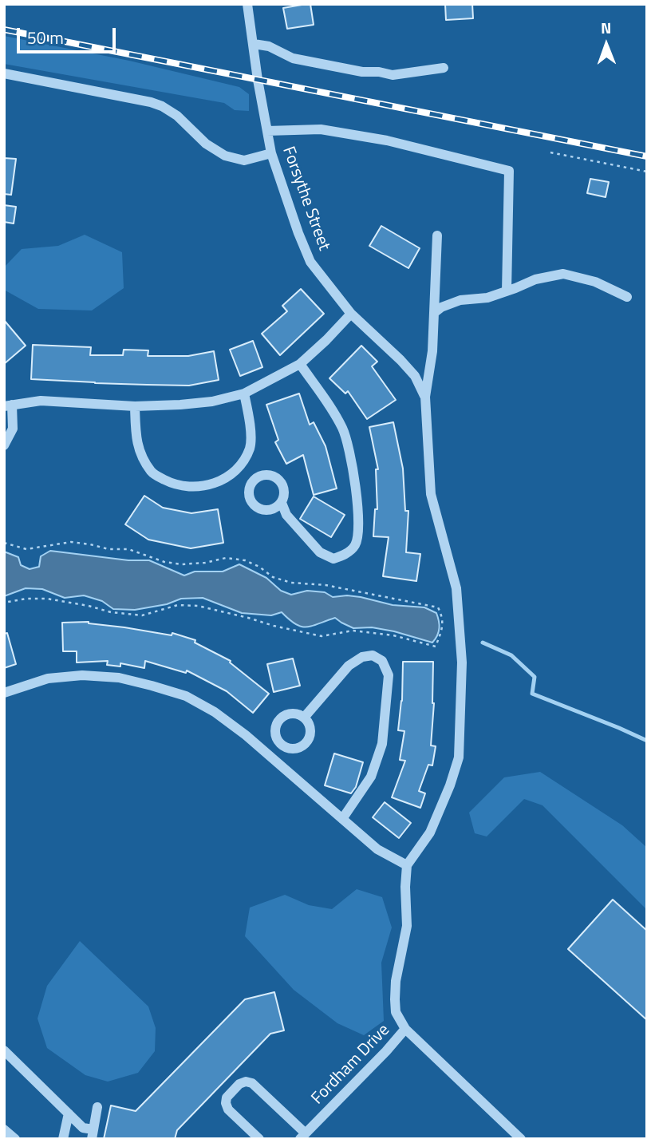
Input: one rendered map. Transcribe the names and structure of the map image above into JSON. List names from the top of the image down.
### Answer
{
  "streets": {
    "street": ["Forsythe Street", "Fordham Drive"]
  },
  "scale_bar": "50 m",
  "north": "top"
}
